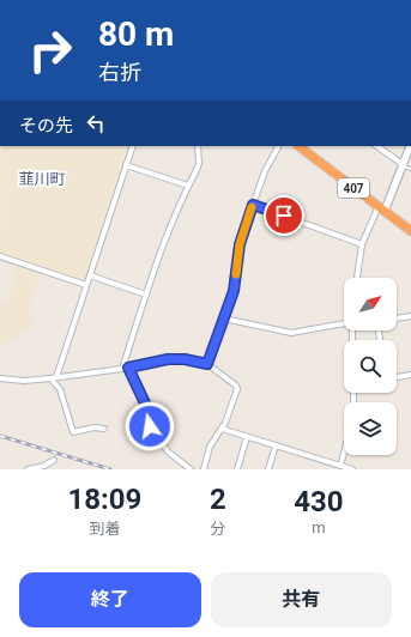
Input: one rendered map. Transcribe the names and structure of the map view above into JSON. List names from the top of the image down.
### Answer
{
  "streets": {
    "highway": ["407"]
  },
  "districts": ["韮川町"],
  "north": "top right",
  "page": {
    "turn": ["80 m", "右折"],
    "then": "その先",
    "eta": [
      "18:09",
      "到着",
      "2",
      "分",
      "430",
      "m"
    ],
    "buttons": ["終了", "共有"]
  }
}
